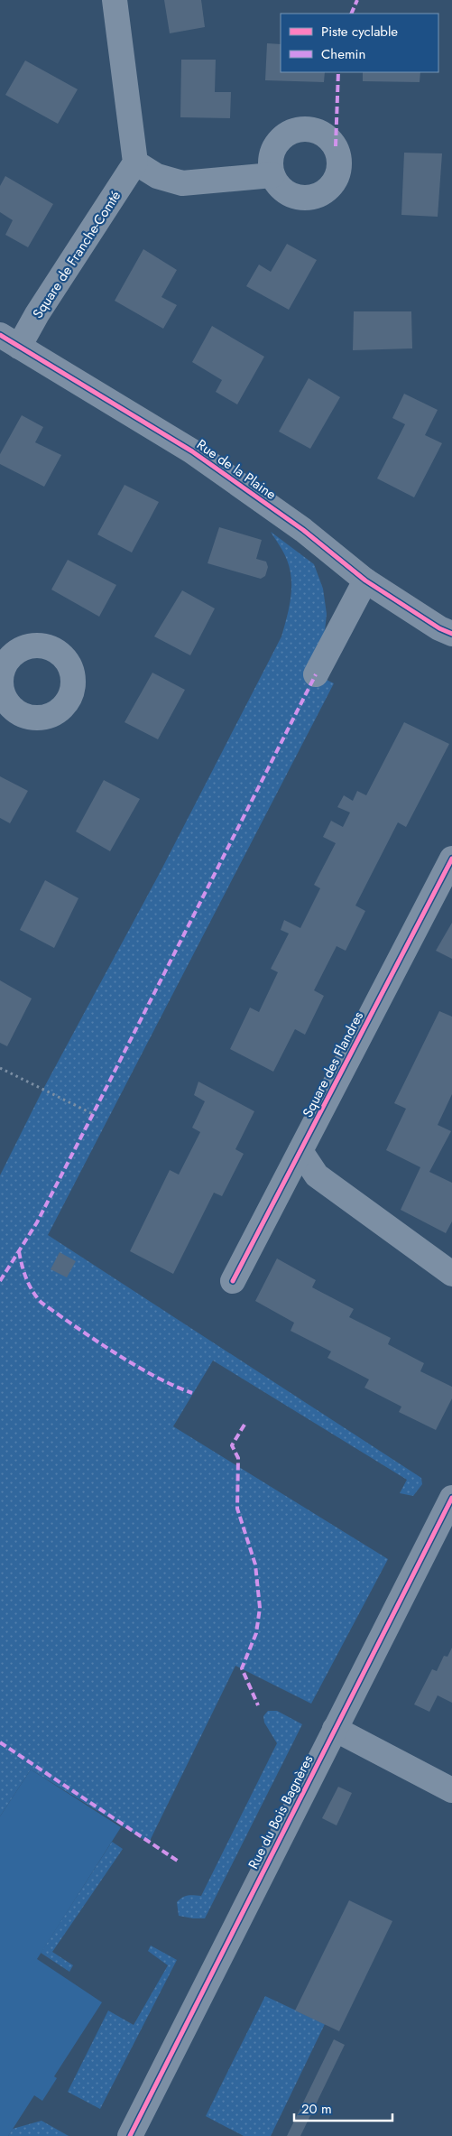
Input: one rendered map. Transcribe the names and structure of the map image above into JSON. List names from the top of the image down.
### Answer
{
  "streets": {
    "street": [
      "Square de Franche-Comté",
      "Rue de la Plaine",
      "Square des Flandres",
      "Rue du Bois Bagnères"
    ]
  },
  "crossings": [
    ["Square de Franche-Comté", "Rue de la Plaine"]
  ],
  "legend": ["Piste cyclable", "Chemin"],
  "scale_bar": "20 m"
}
